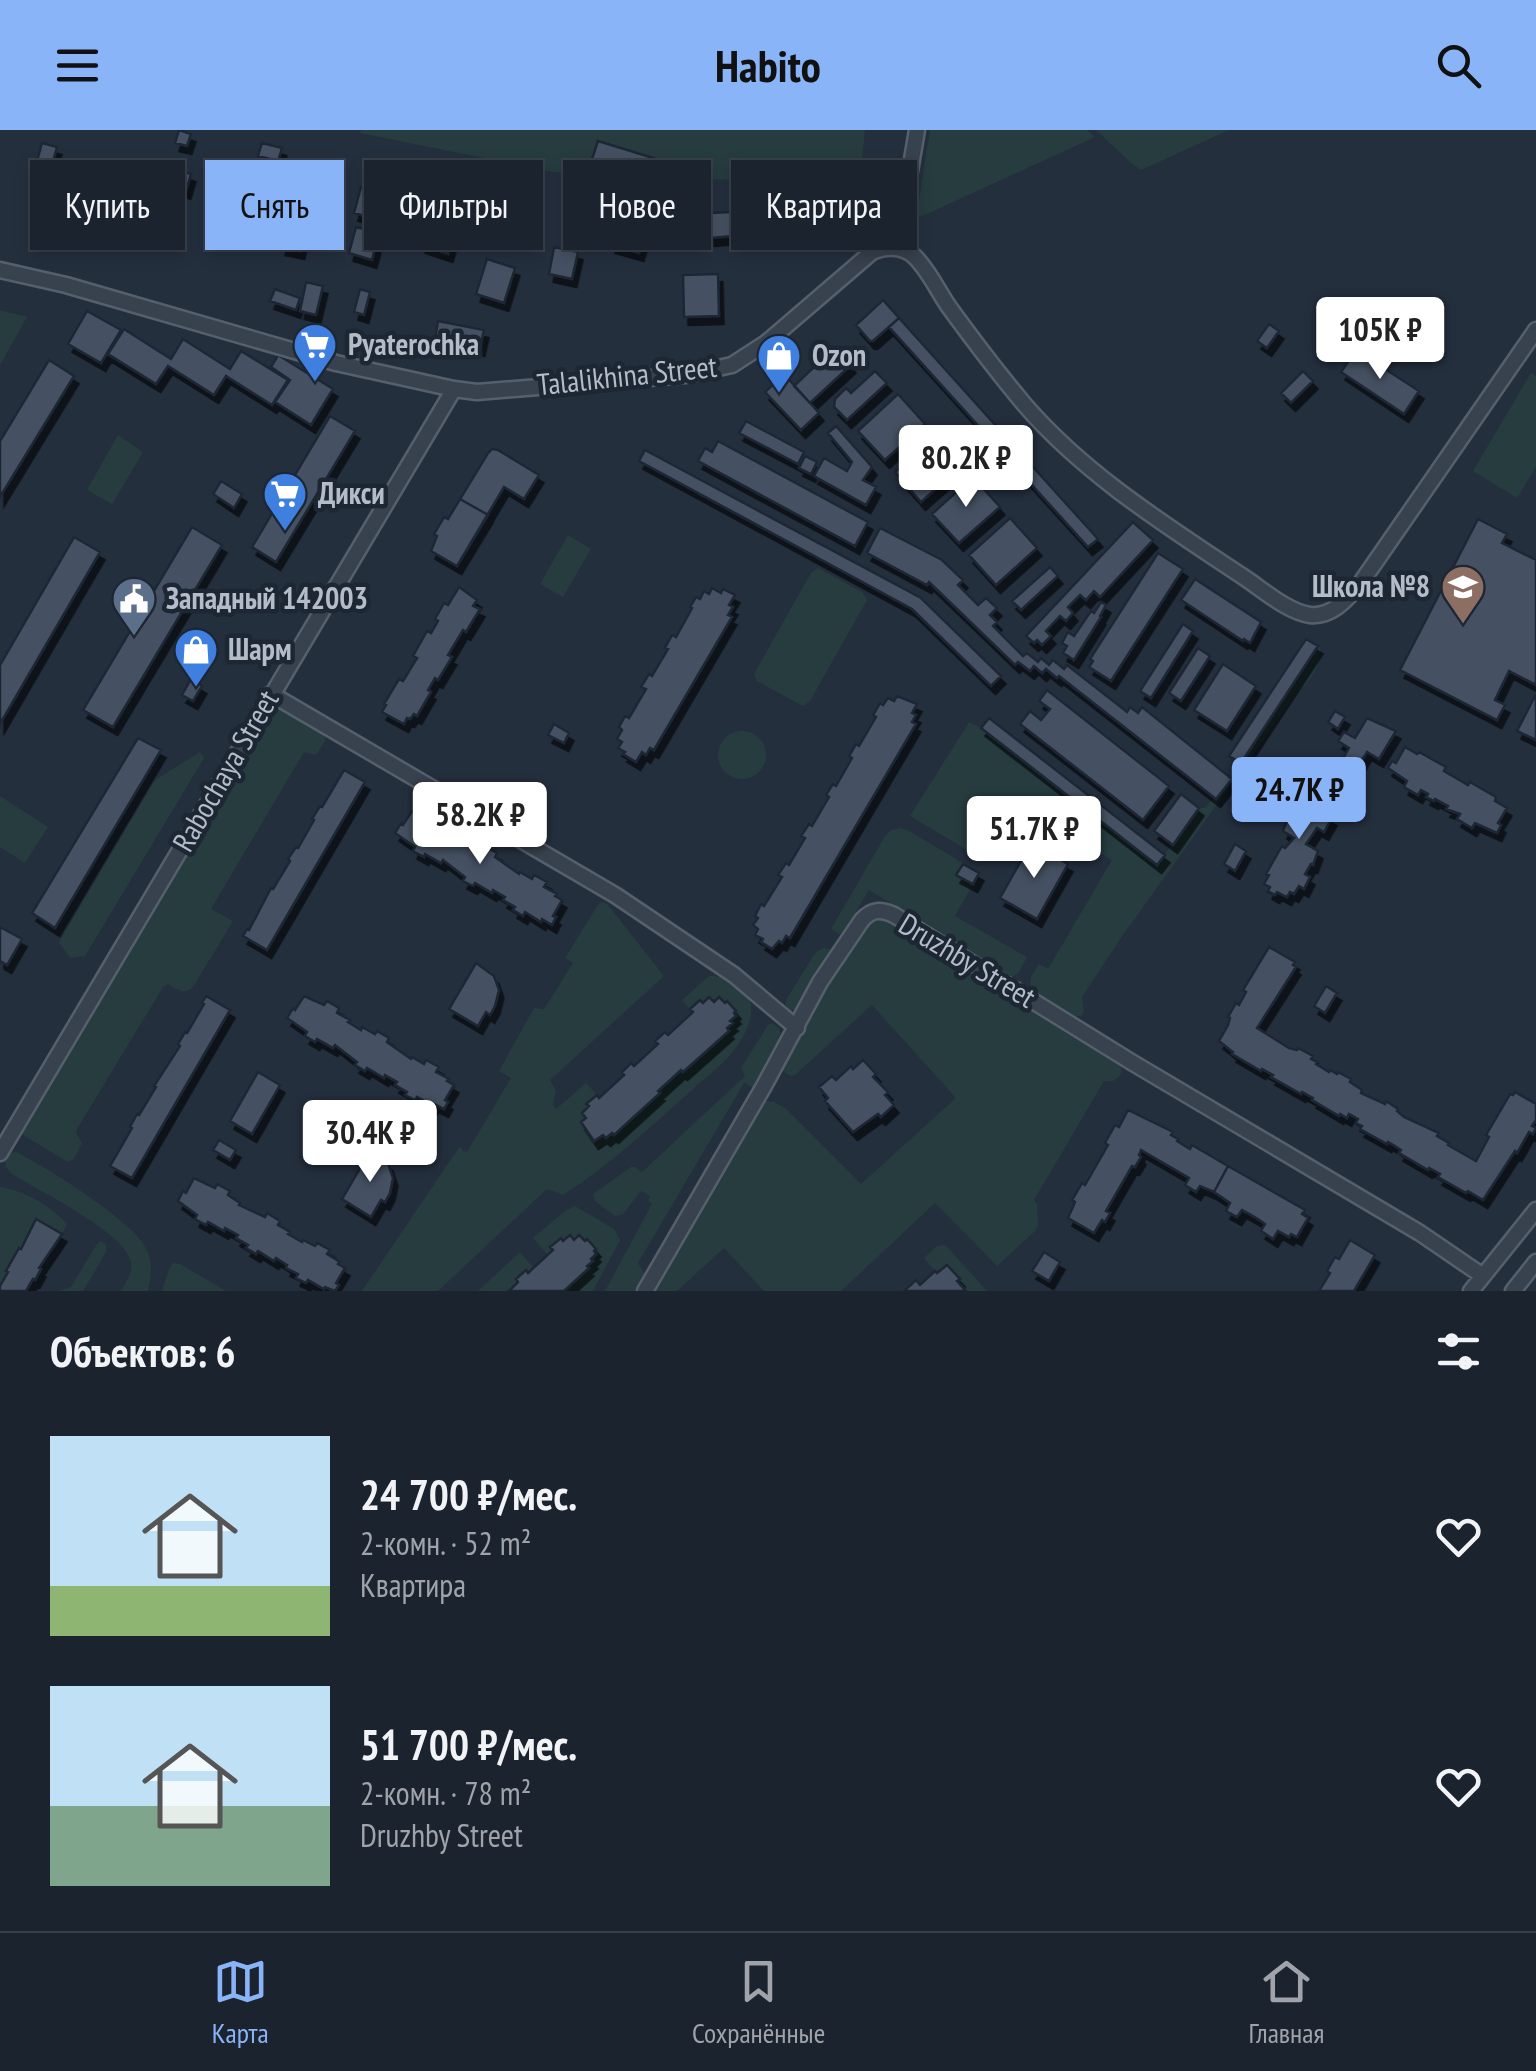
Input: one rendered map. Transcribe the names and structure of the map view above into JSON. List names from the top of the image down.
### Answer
{
  "streets": {
    "street": ["Talalikhina Street", "Rabochaya Street", "Druzhby Street"]
  },
  "crossings": [
    ["Talalikhina Street", "Rabochaya Street"]
  ],
  "places": {
    "supermarket": ["Pyaterochka", "Дикси"],
    "shop": ["Ozon", "Шарм"],
    "school or university": ["Школа №8"],
    "public building": ["Западный 142003"]
  },
  "page": {
    "header": "Habito",
    "chip": [
      "Купить",
      "Снять",
      "Фильтры",
      "Новое",
      "Квартира"
    ],
    "price": [
      "105K ₽",
      "80.2K ₽",
      "24.7K ₽",
      "58.2K ₽",
      "51.7K ₽",
      "30.4K ₽"
    ],
    "heading": "Объектов: 6",
    "list": [
      {
        "name": "24 700 ₽/мес.",
        "note": "2-комн. · 52 m² · Квартира"
      },
      {
        "name": "51 700 ₽/мес.",
        "note": "2-комн. · 78 m² · Druzhby Street"
      }
    ],
    "tabs": ["Карта", "Сохранённые", "Главная"]
  }
}
